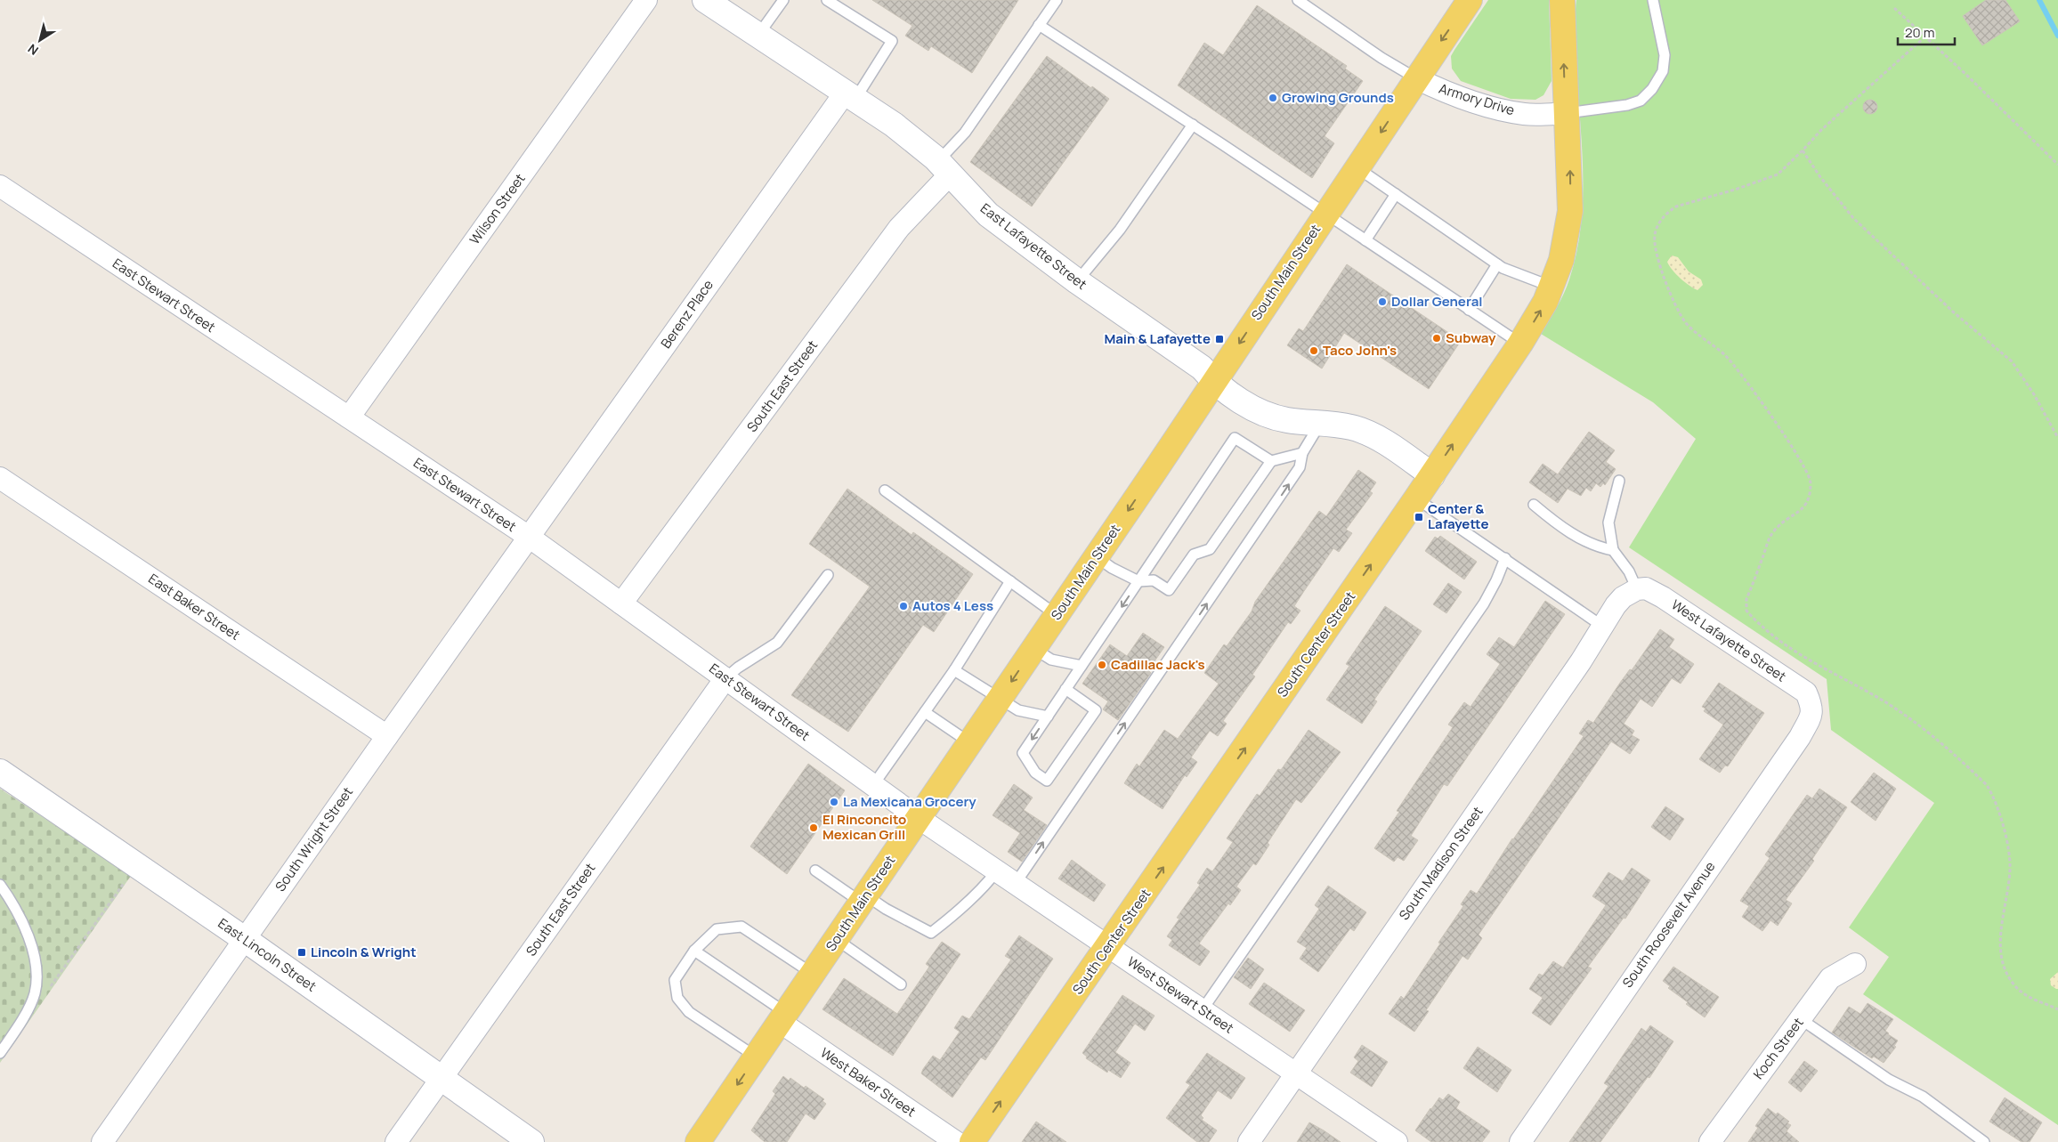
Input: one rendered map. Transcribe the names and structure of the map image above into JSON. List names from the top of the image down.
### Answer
{
  "streets": {
    "main road": ["South Main Street", "South Center Street"],
    "street": [
      "Armory Drive",
      "Wilson Street",
      "East Lafayette Street",
      "East Stewart Street",
      "Berenz Place",
      "South East Street",
      "East Baker Street",
      "West Lafayette Street",
      "South Wright Street",
      "South Madison Street",
      "South Roosevelt Avenue",
      "East Lincoln Street",
      "West Stewart Street",
      "Koch Street",
      "West Baker Street"
    ]
  },
  "crossings": [
    ["Armory Drive", "South Main Street"],
    ["Armory Drive", "South Center Street"],
    ["Wilson Street", "East Stewart Street"],
    ["East Lafayette Street", "South Main Street"],
    ["East Lafayette Street", "Berenz Place"],
    ["East Lafayette Street", "South East Street"],
    ["South Main Street", "East Stewart Street"],
    ["South Main Street", "West Stewart Street"],
    ["South Main Street", "West Baker Street"],
    ["East Stewart Street", "Berenz Place"],
    ["East Stewart Street", "South East Street"],
    ["East Stewart Street", "South Wright Street"],
    ["East Stewart Street", "West Stewart Street"],
    ["Berenz Place", "South Wright Street"],
    ["South East Street", "East Lincoln Street"],
    ["East Baker Street", "South Wright Street"],
    ["West Lafayette Street", "South Madison Street"],
    ["West Lafayette Street", "South Roosevelt Avenue"],
    ["South Center Street", "West Stewart Street"],
    ["South Wright Street", "East Lincoln Street"],
    ["South Madison Street", "West Stewart Street"]
  ],
  "one_way": ["South Main Street", "South Center Street"],
  "places": {
    "other": [
      "Growing Grounds",
      "Dollar General",
      "Subway",
      "Taco John's",
      "Autos 4 Less",
      "Cadillac Jack's",
      "La Mexicana Grocery",
      "El Rinconcito Mexican Grill"
    ],
    "transit": ["Main & Lafayette", "Center & Lafayette", "Lincoln & Wright"]
  },
  "scale_bar": "20 m",
  "north": "bottom left"
}
